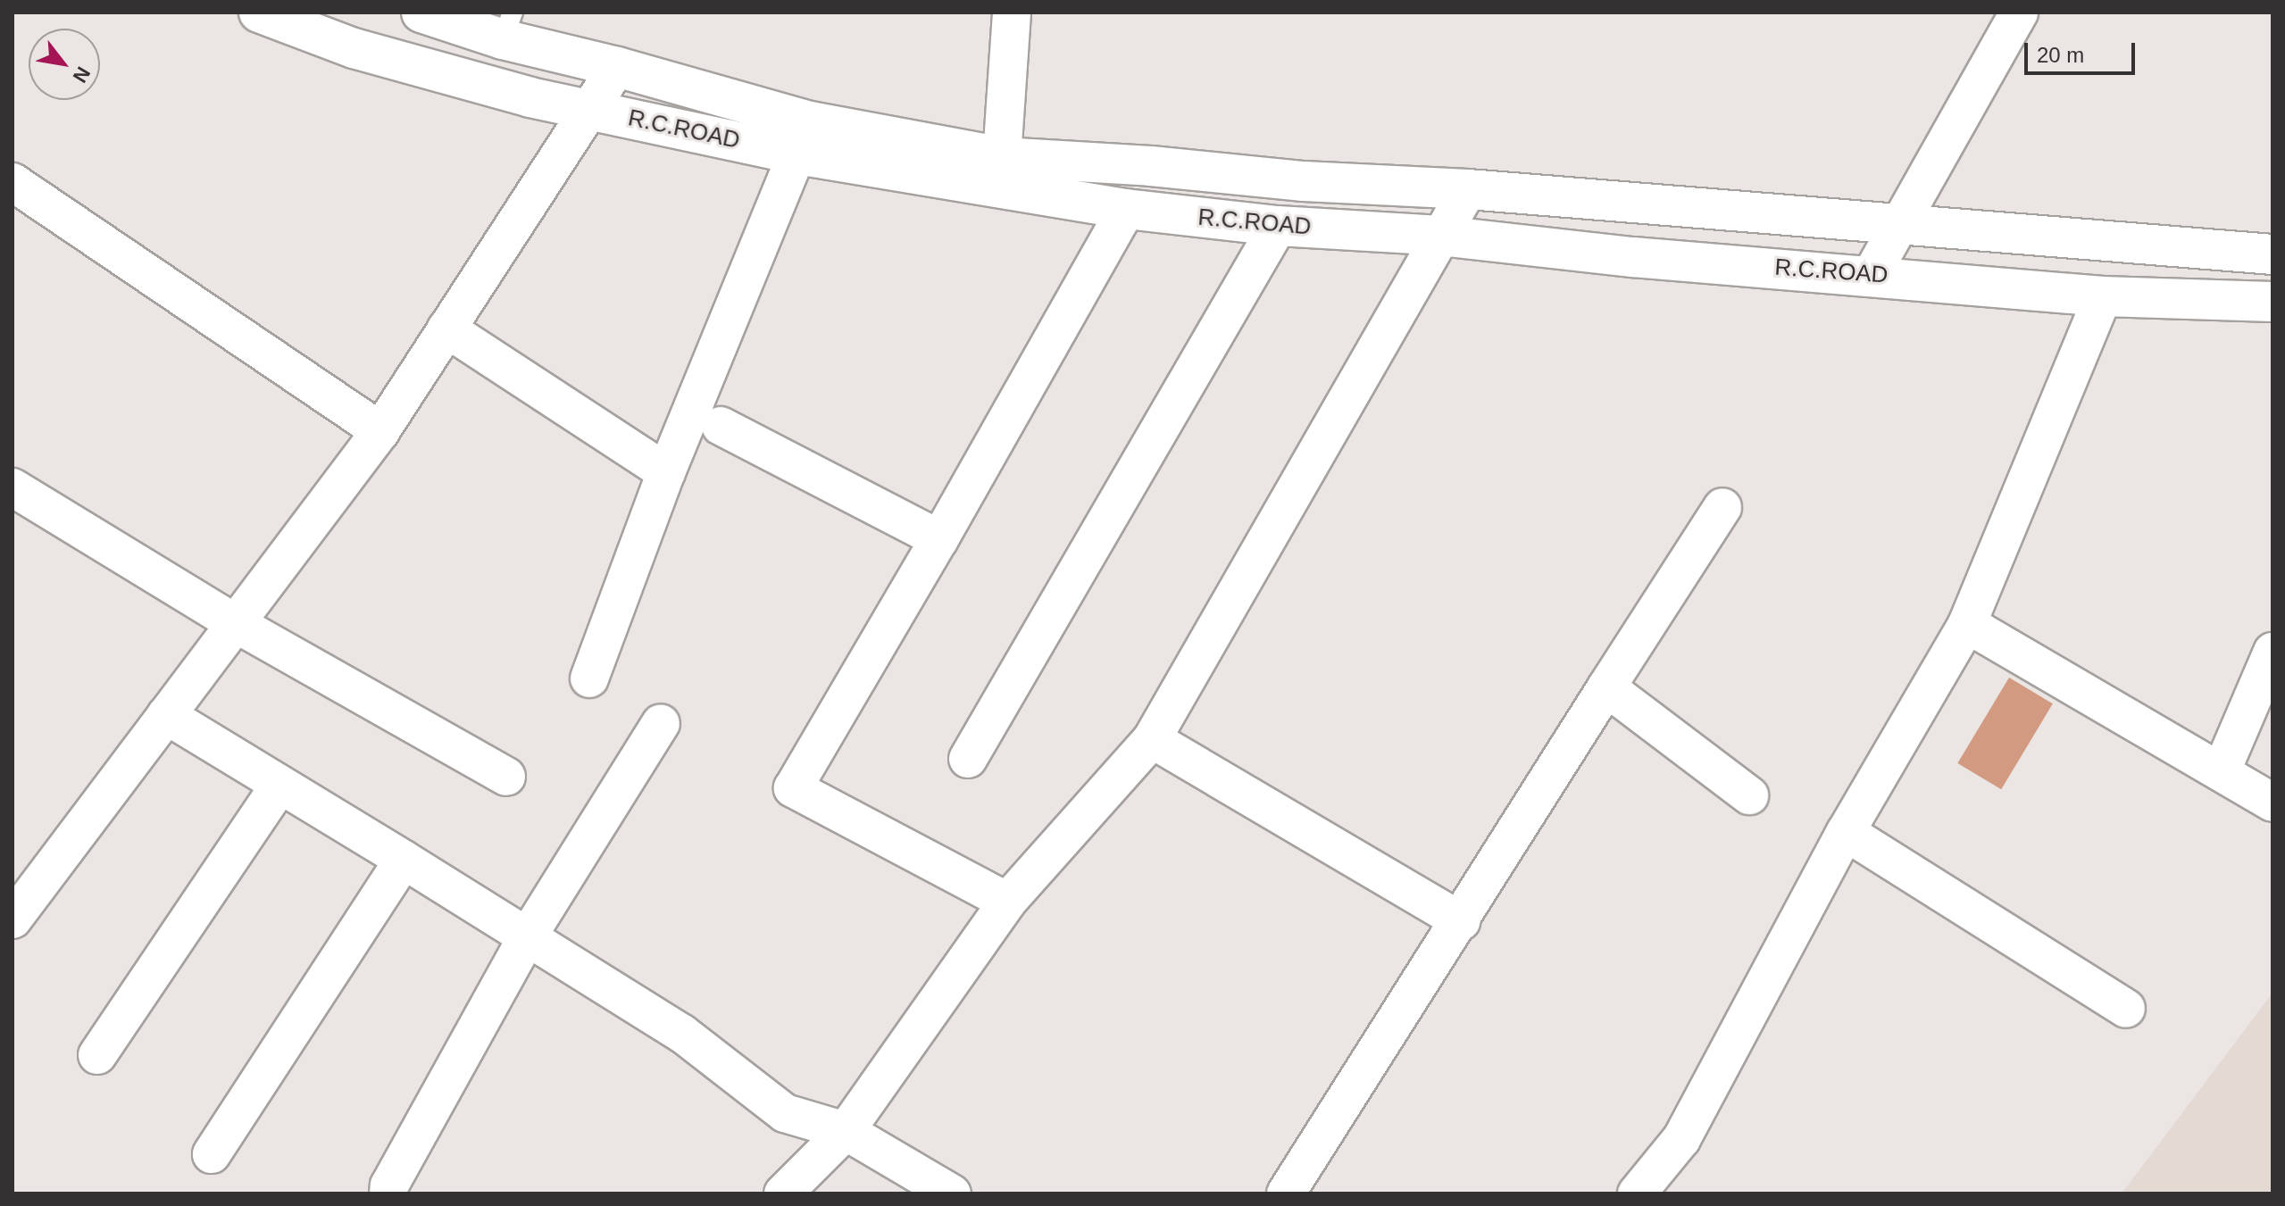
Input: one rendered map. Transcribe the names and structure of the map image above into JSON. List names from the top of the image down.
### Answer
{
  "streets": {
    "main road": ["R.C.ROAD"]
  },
  "scale_bar": "20 m",
  "north": "bottom right"
}
